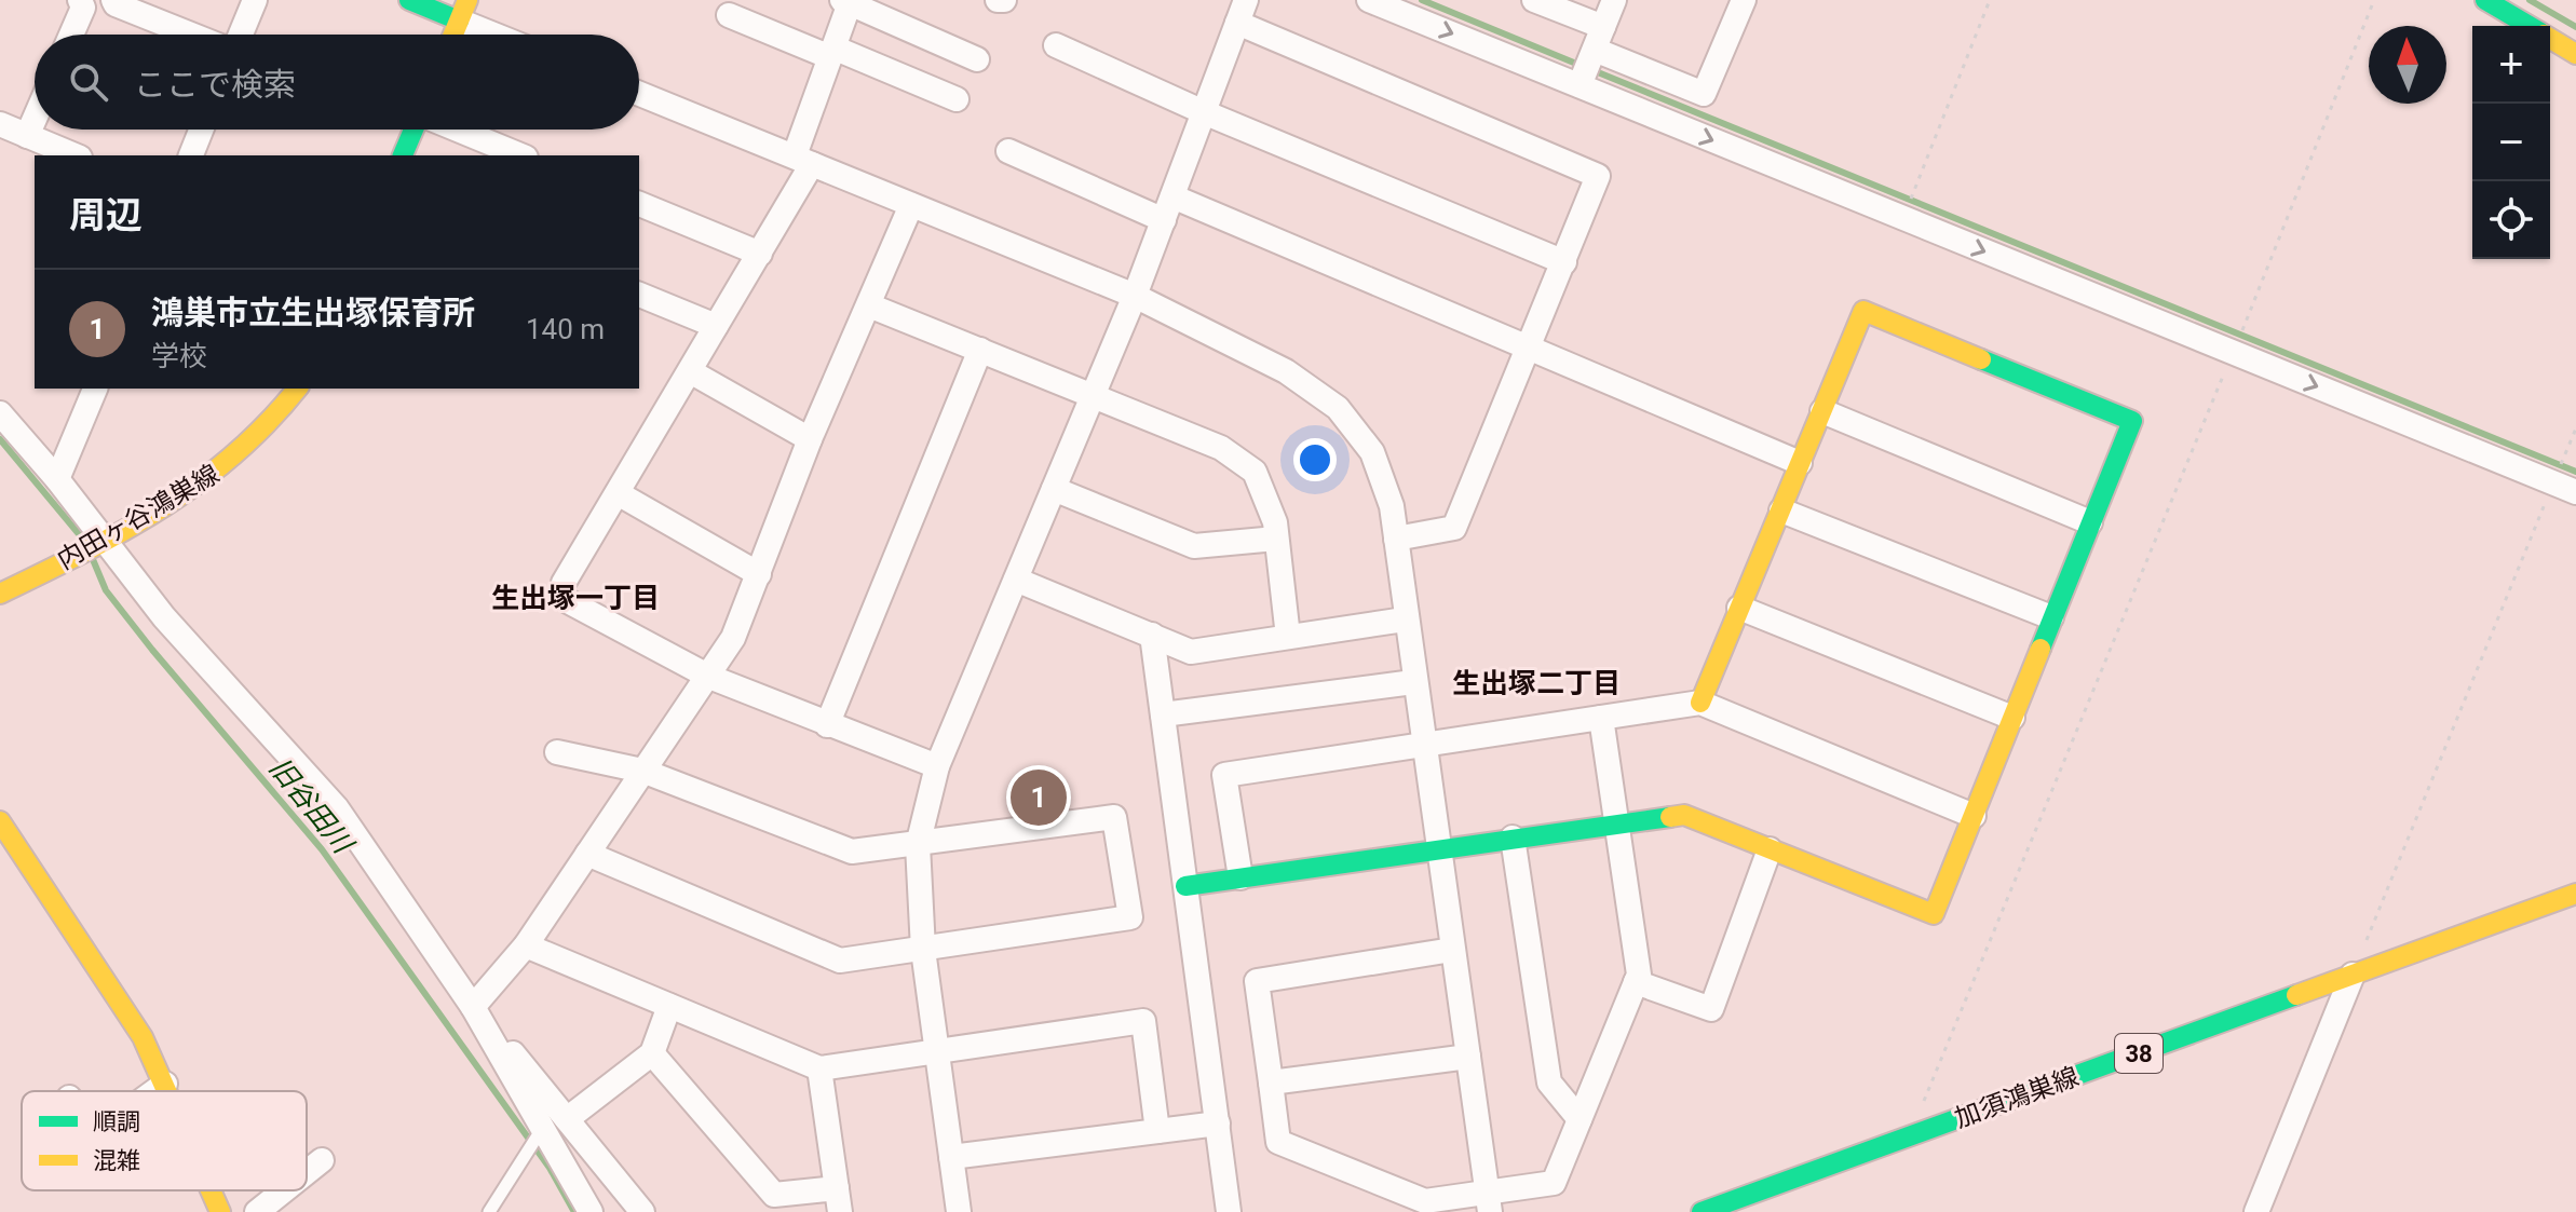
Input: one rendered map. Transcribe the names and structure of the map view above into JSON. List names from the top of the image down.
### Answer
{
  "streets": {
    "street": ["内田ヶ谷鴻巣線", "38", "加須鴻巣線"]
  },
  "districts": ["生出塚一丁目", "生出塚二丁目"],
  "water": ["旧谷田川"],
  "legend": ["順調", "混雑"],
  "north": "top",
  "page": {
    "map_buttons": ["+", "−"],
    "search": "ここで検索",
    "heading": "周辺",
    "list": [
      {
        "mark": "1",
        "name": "鴻巣市立生出塚保育所",
        "note": "学校",
        "value": "140 m"
      }
    ],
    "pins": "1"
  }
}
